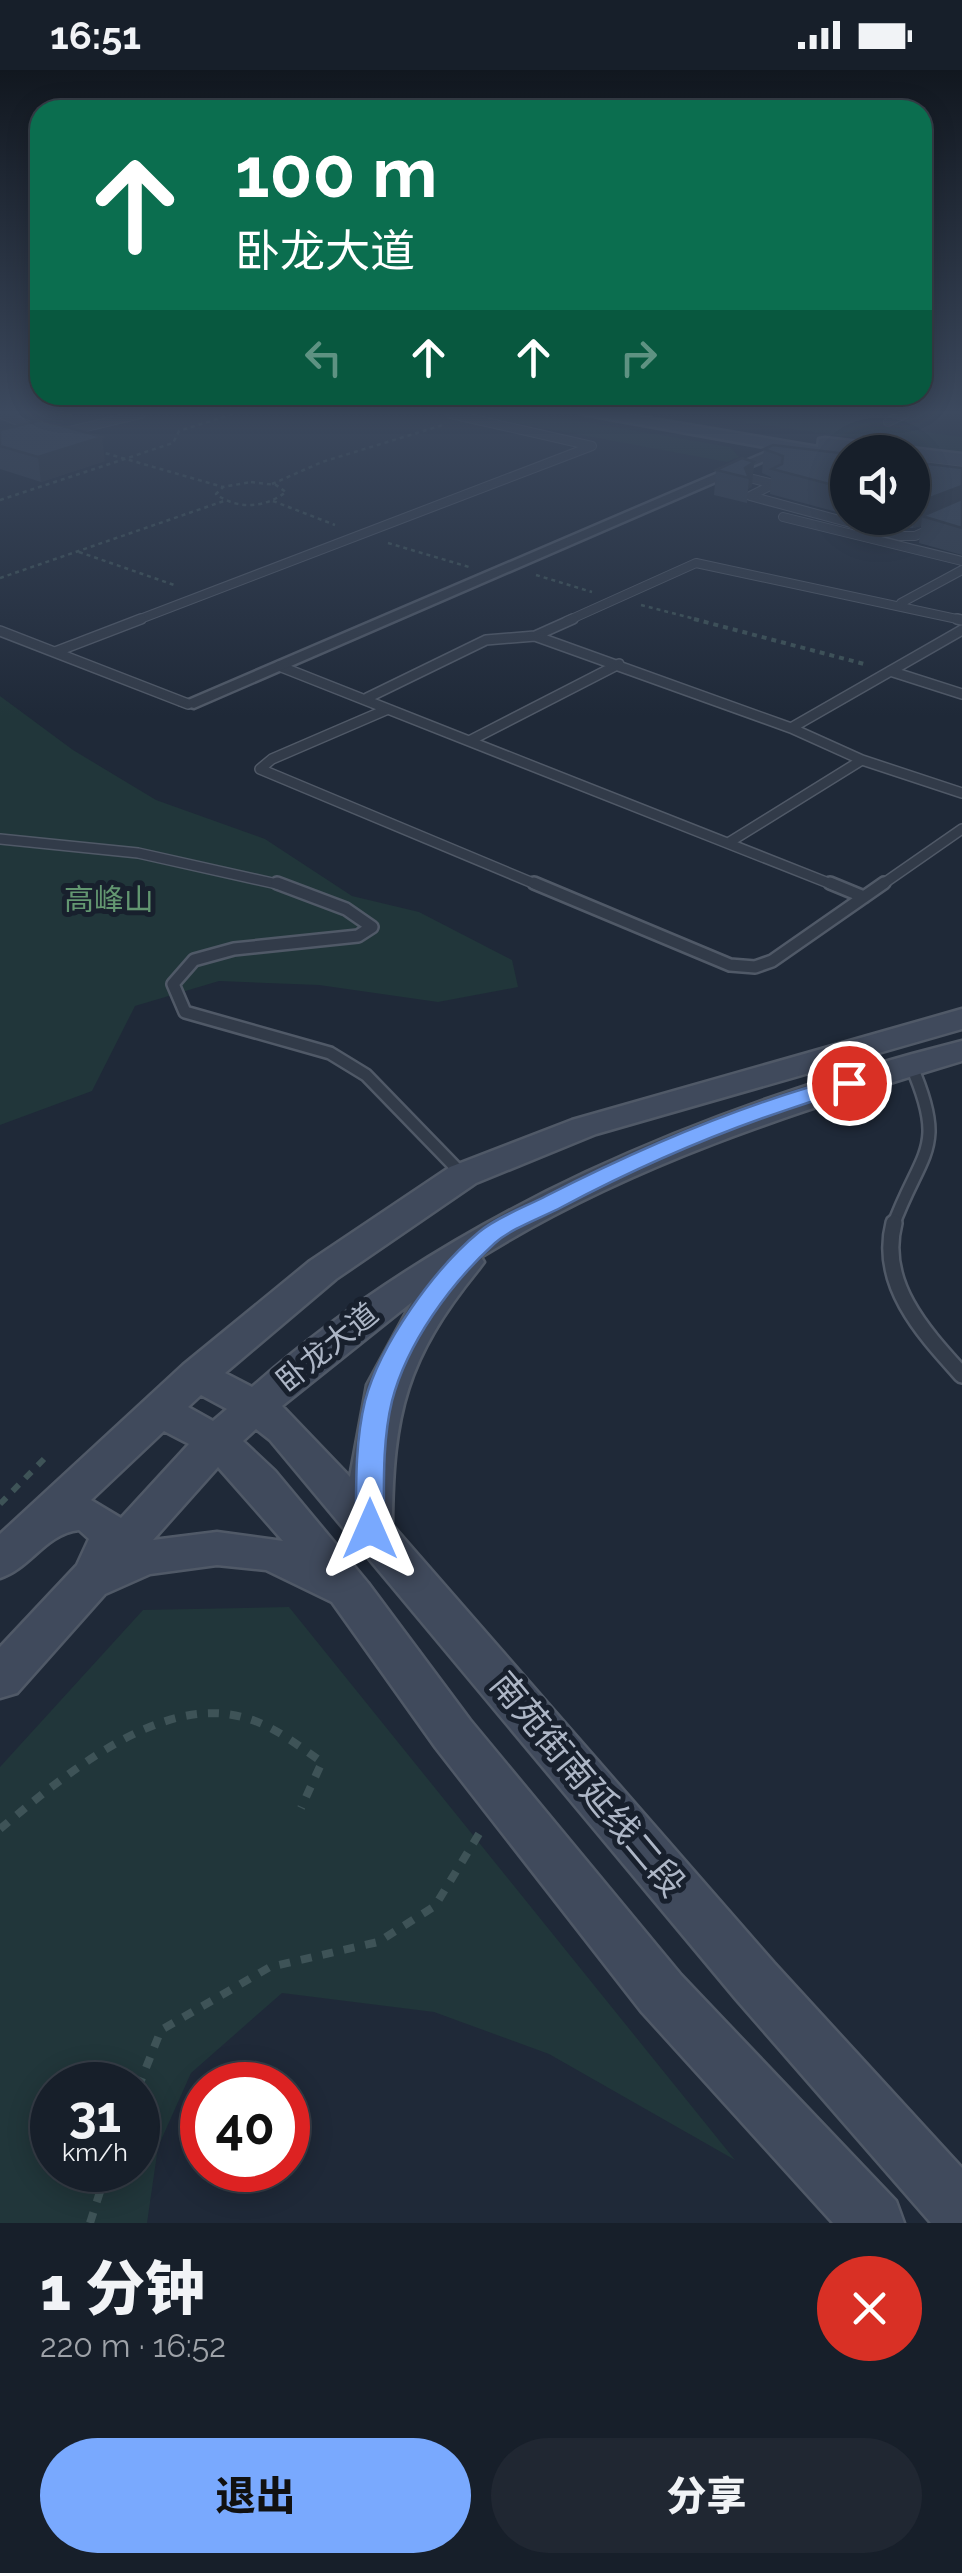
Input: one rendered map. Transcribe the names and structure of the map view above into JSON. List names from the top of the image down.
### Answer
{
  "streets": {
    "main road": ["卧龙大道", "南苑街南延线二段"]
  },
  "crossings": [
    ["卧龙大道", "南苑街南延线二段"]
  ],
  "parks": ["高峰山"],
  "page": {
    "status": "16:51",
    "turn": ["100 m", "卧龙大道"],
    "speed": "31 km/h",
    "limit": "40",
    "heading": ["1 分钟", "220 m · 16:52"],
    "buttons": ["退出", "分享"]
  }
}
